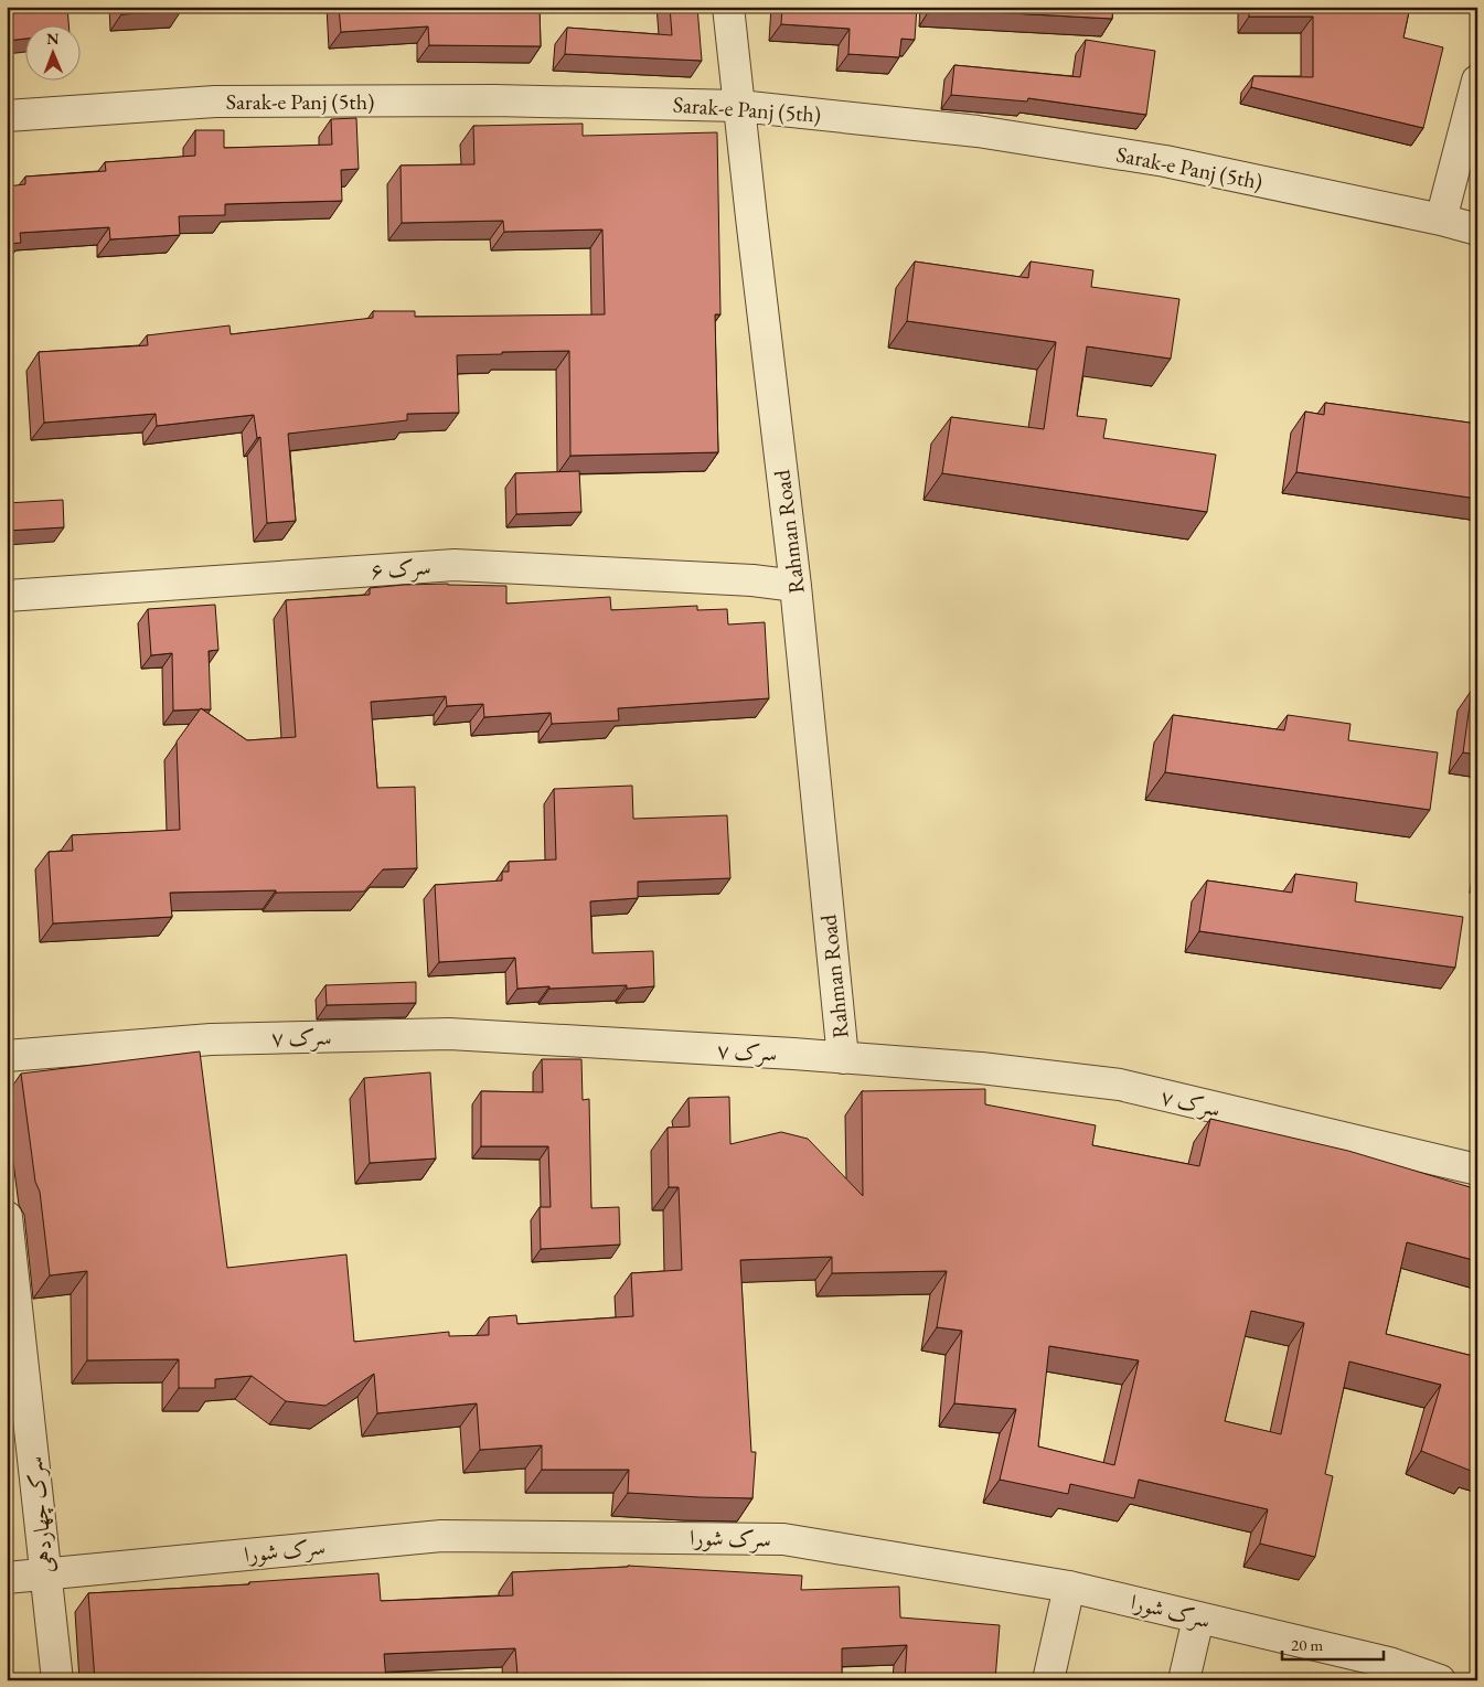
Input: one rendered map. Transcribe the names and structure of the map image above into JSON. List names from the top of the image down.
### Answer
{
  "streets": {
    "street": [
      "Sarak-e Panj (5th)",
      "Rahman Road",
      "سرک ۶",
      "سرک ۷",
      "سرک چهاردهی",
      "سرک شورا"
    ]
  },
  "crossings": [
    ["Sarak-e Panj (5th)", "Rahman Road"],
    ["Rahman Road", "سرک ۶"],
    ["Rahman Road", "سرک ۷"],
    ["سرک چهاردهی", "سرک شورا"]
  ],
  "scale_bar": "20 m",
  "north": "top"
}
